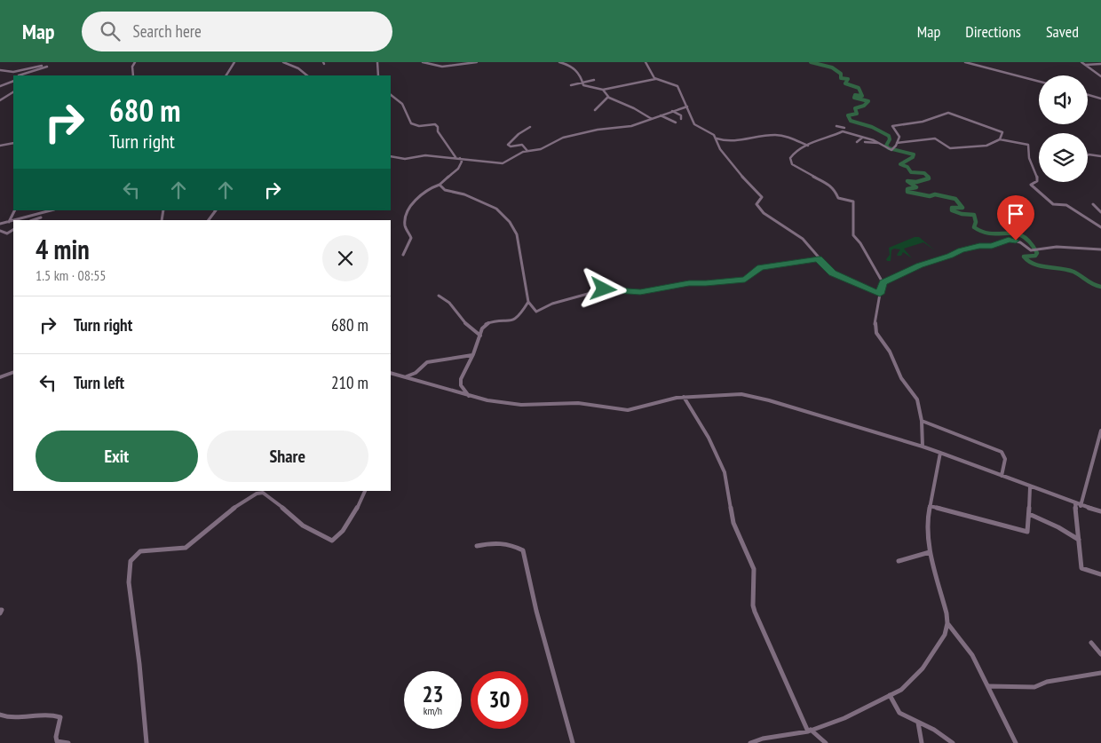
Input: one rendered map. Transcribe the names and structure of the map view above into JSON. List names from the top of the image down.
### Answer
{
  "page": {
    "header": "Map",
    "search": "Search here",
    "nav": ["Map", "Directions", "Saved"],
    "turn": ["680 m", "Turn right"],
    "heading": ["4 min", "1.5 km · 08:55"],
    "list": [
      {
        "name": "Turn right",
        "value": "680 m"
      },
      {
        "name": "Turn left",
        "value": "210 m"
      }
    ],
    "buttons": ["Exit", "Share"],
    "speed": "23 km/h",
    "limit": "30"
  }
}
